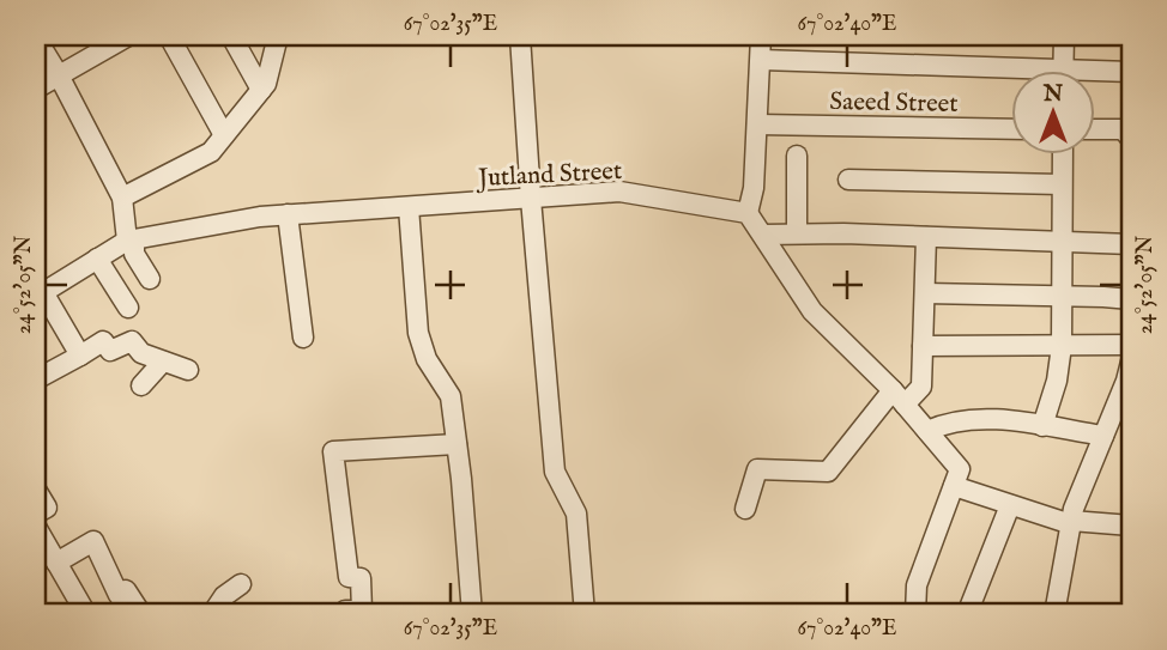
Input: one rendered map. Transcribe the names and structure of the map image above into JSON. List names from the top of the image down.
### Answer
{
  "streets": {
    "street": ["Saeed Street", "Jutland Street"]
  },
  "north": "top",
  "coordinates": ["67°02'35\"E", "67°02'40\"E", "24°52'05\"N"]
}
